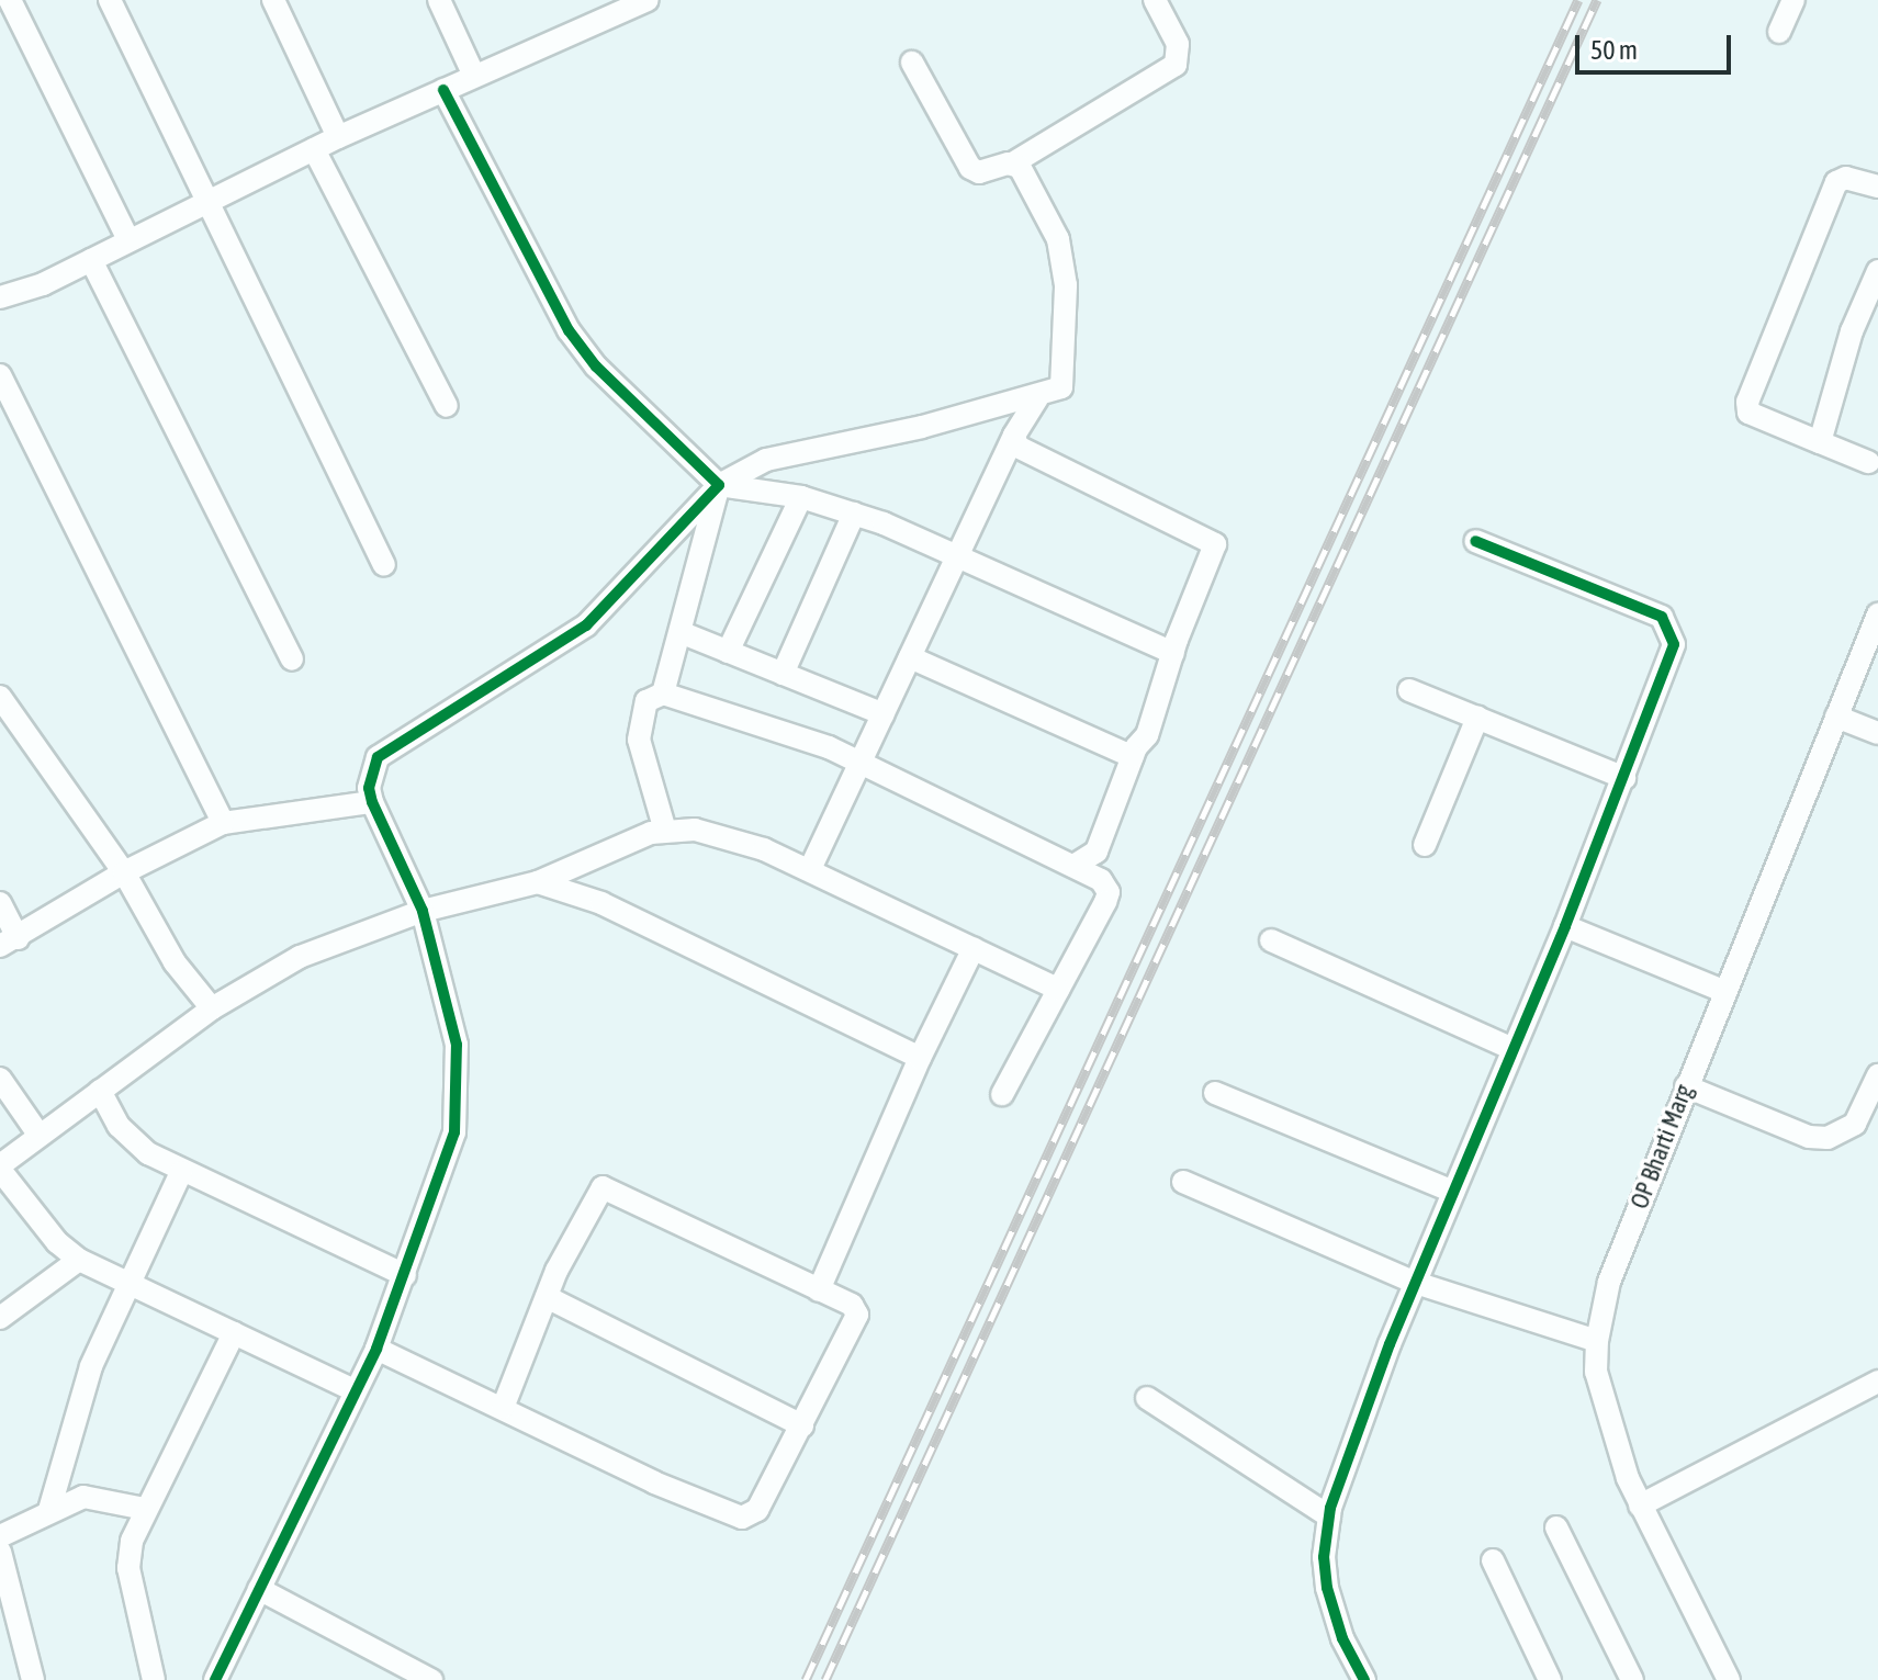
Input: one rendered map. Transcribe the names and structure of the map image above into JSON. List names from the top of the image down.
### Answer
{
  "streets": {
    "street": ["OP Bharti Marg"]
  },
  "scale_bar": "50 m"
}
